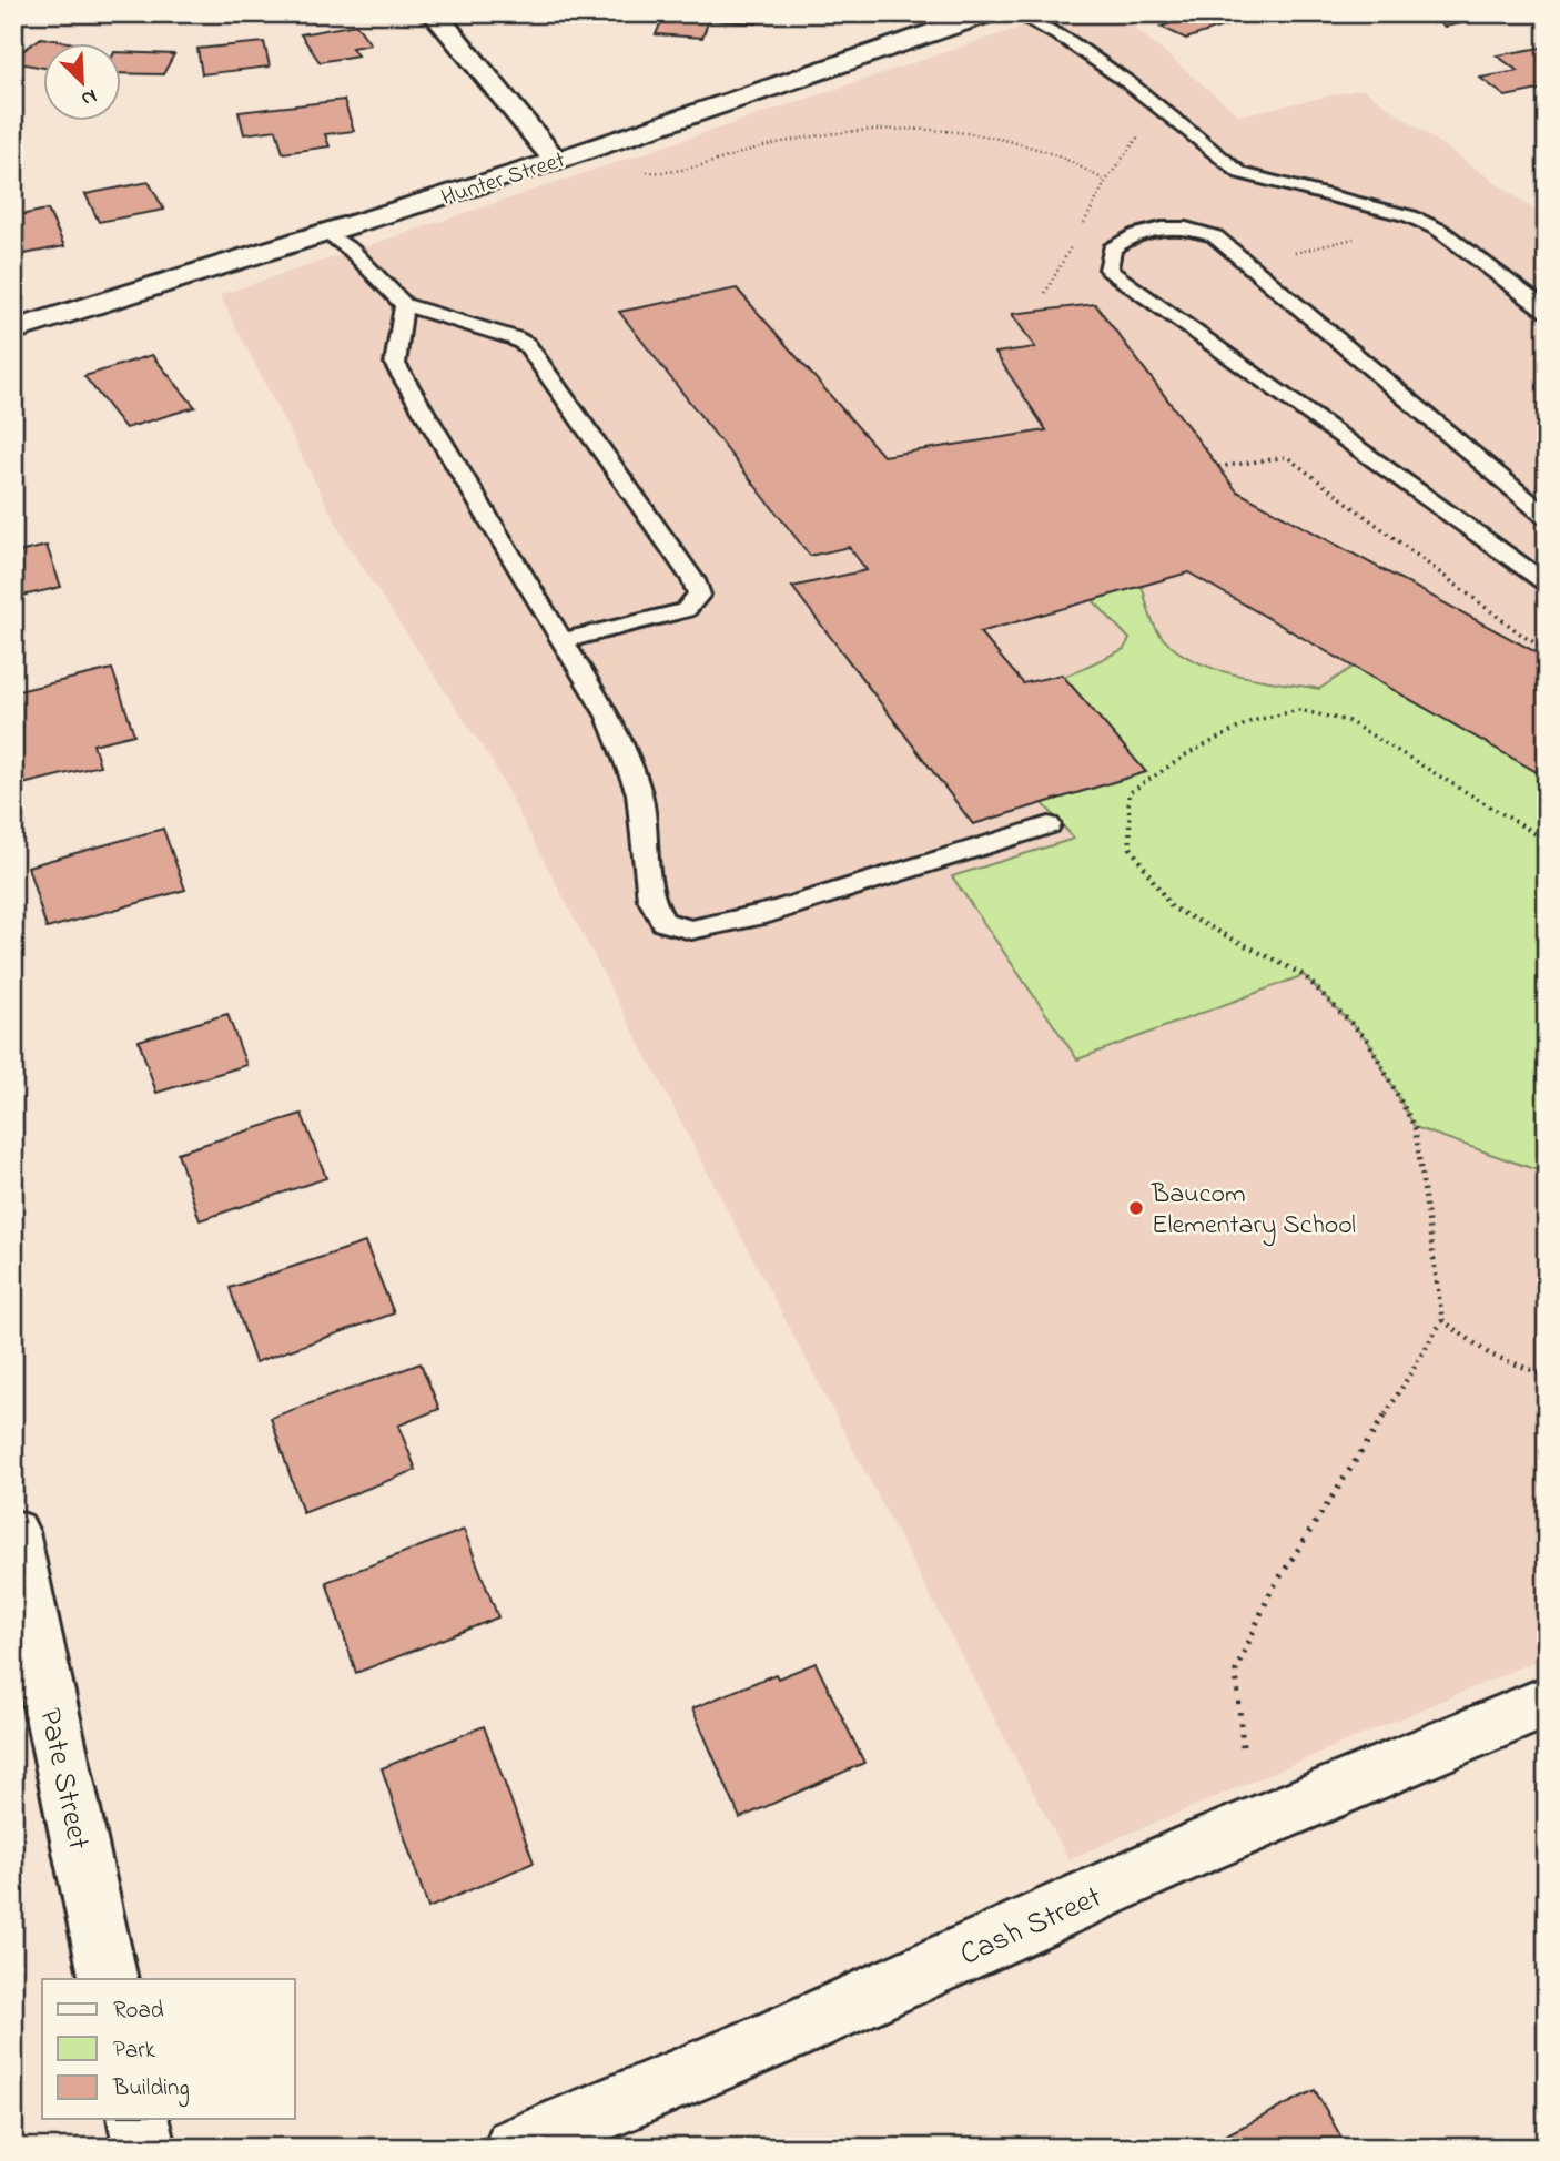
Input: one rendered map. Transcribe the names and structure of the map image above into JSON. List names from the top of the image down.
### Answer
{
  "streets": {
    "street": ["Hunter Street", "Pate Street", "Cash Street"]
  },
  "places": ["Baucom Elementary School"],
  "legend": ["Road", "Park", "Building"],
  "north": "bottom right"
}
